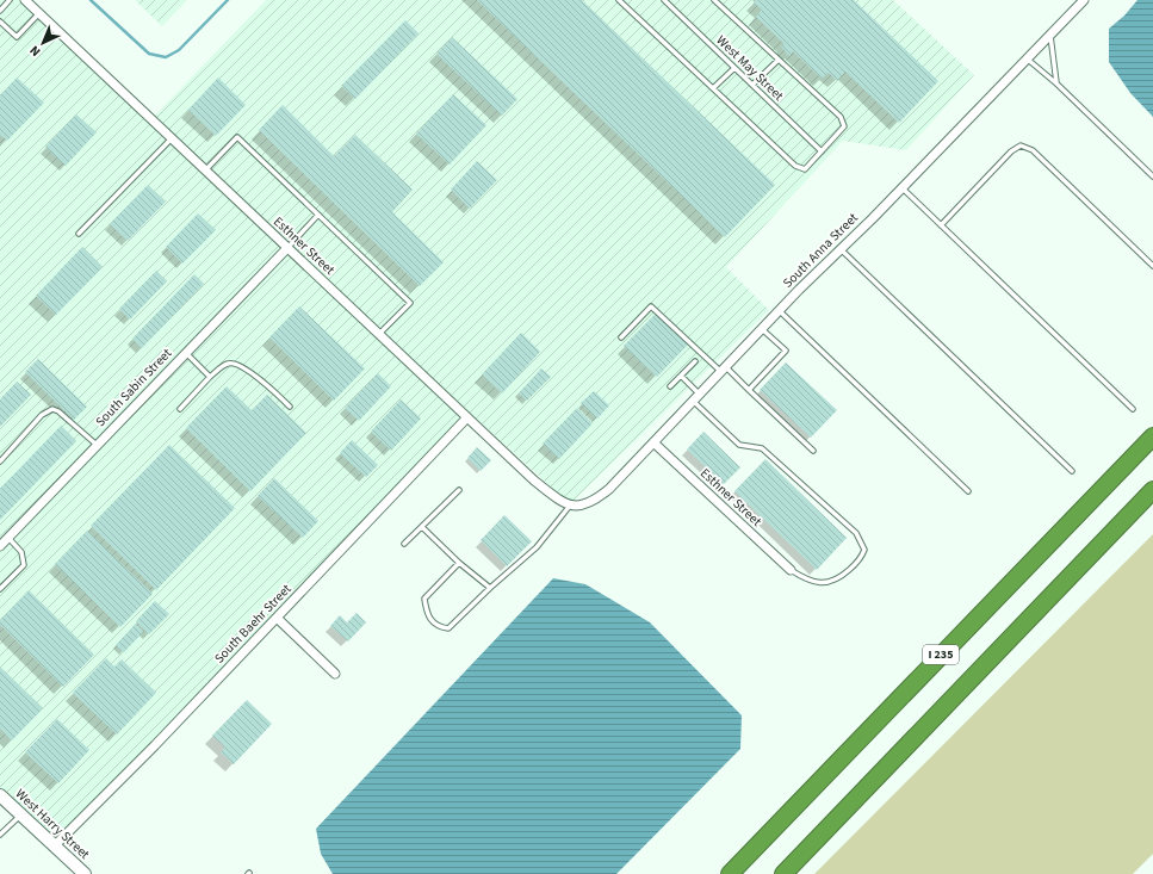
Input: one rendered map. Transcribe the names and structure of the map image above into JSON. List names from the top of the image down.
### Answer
{
  "streets": {
    "highway": ["I 235"],
    "street": [
      "Esthner Street",
      "South Anna Street",
      "South Sabin Street",
      "South Baehr Street",
      "West Harry Street"
    ],
    "lane": ["West May Street"]
  },
  "crossings": [
    ["Esthner Street", "South Anna Street"],
    ["Esthner Street", "South Sabin Street"],
    ["Esthner Street", "South Baehr Street"],
    ["South Baehr Street", "West Harry Street"]
  ],
  "north": "bottom left"
}
